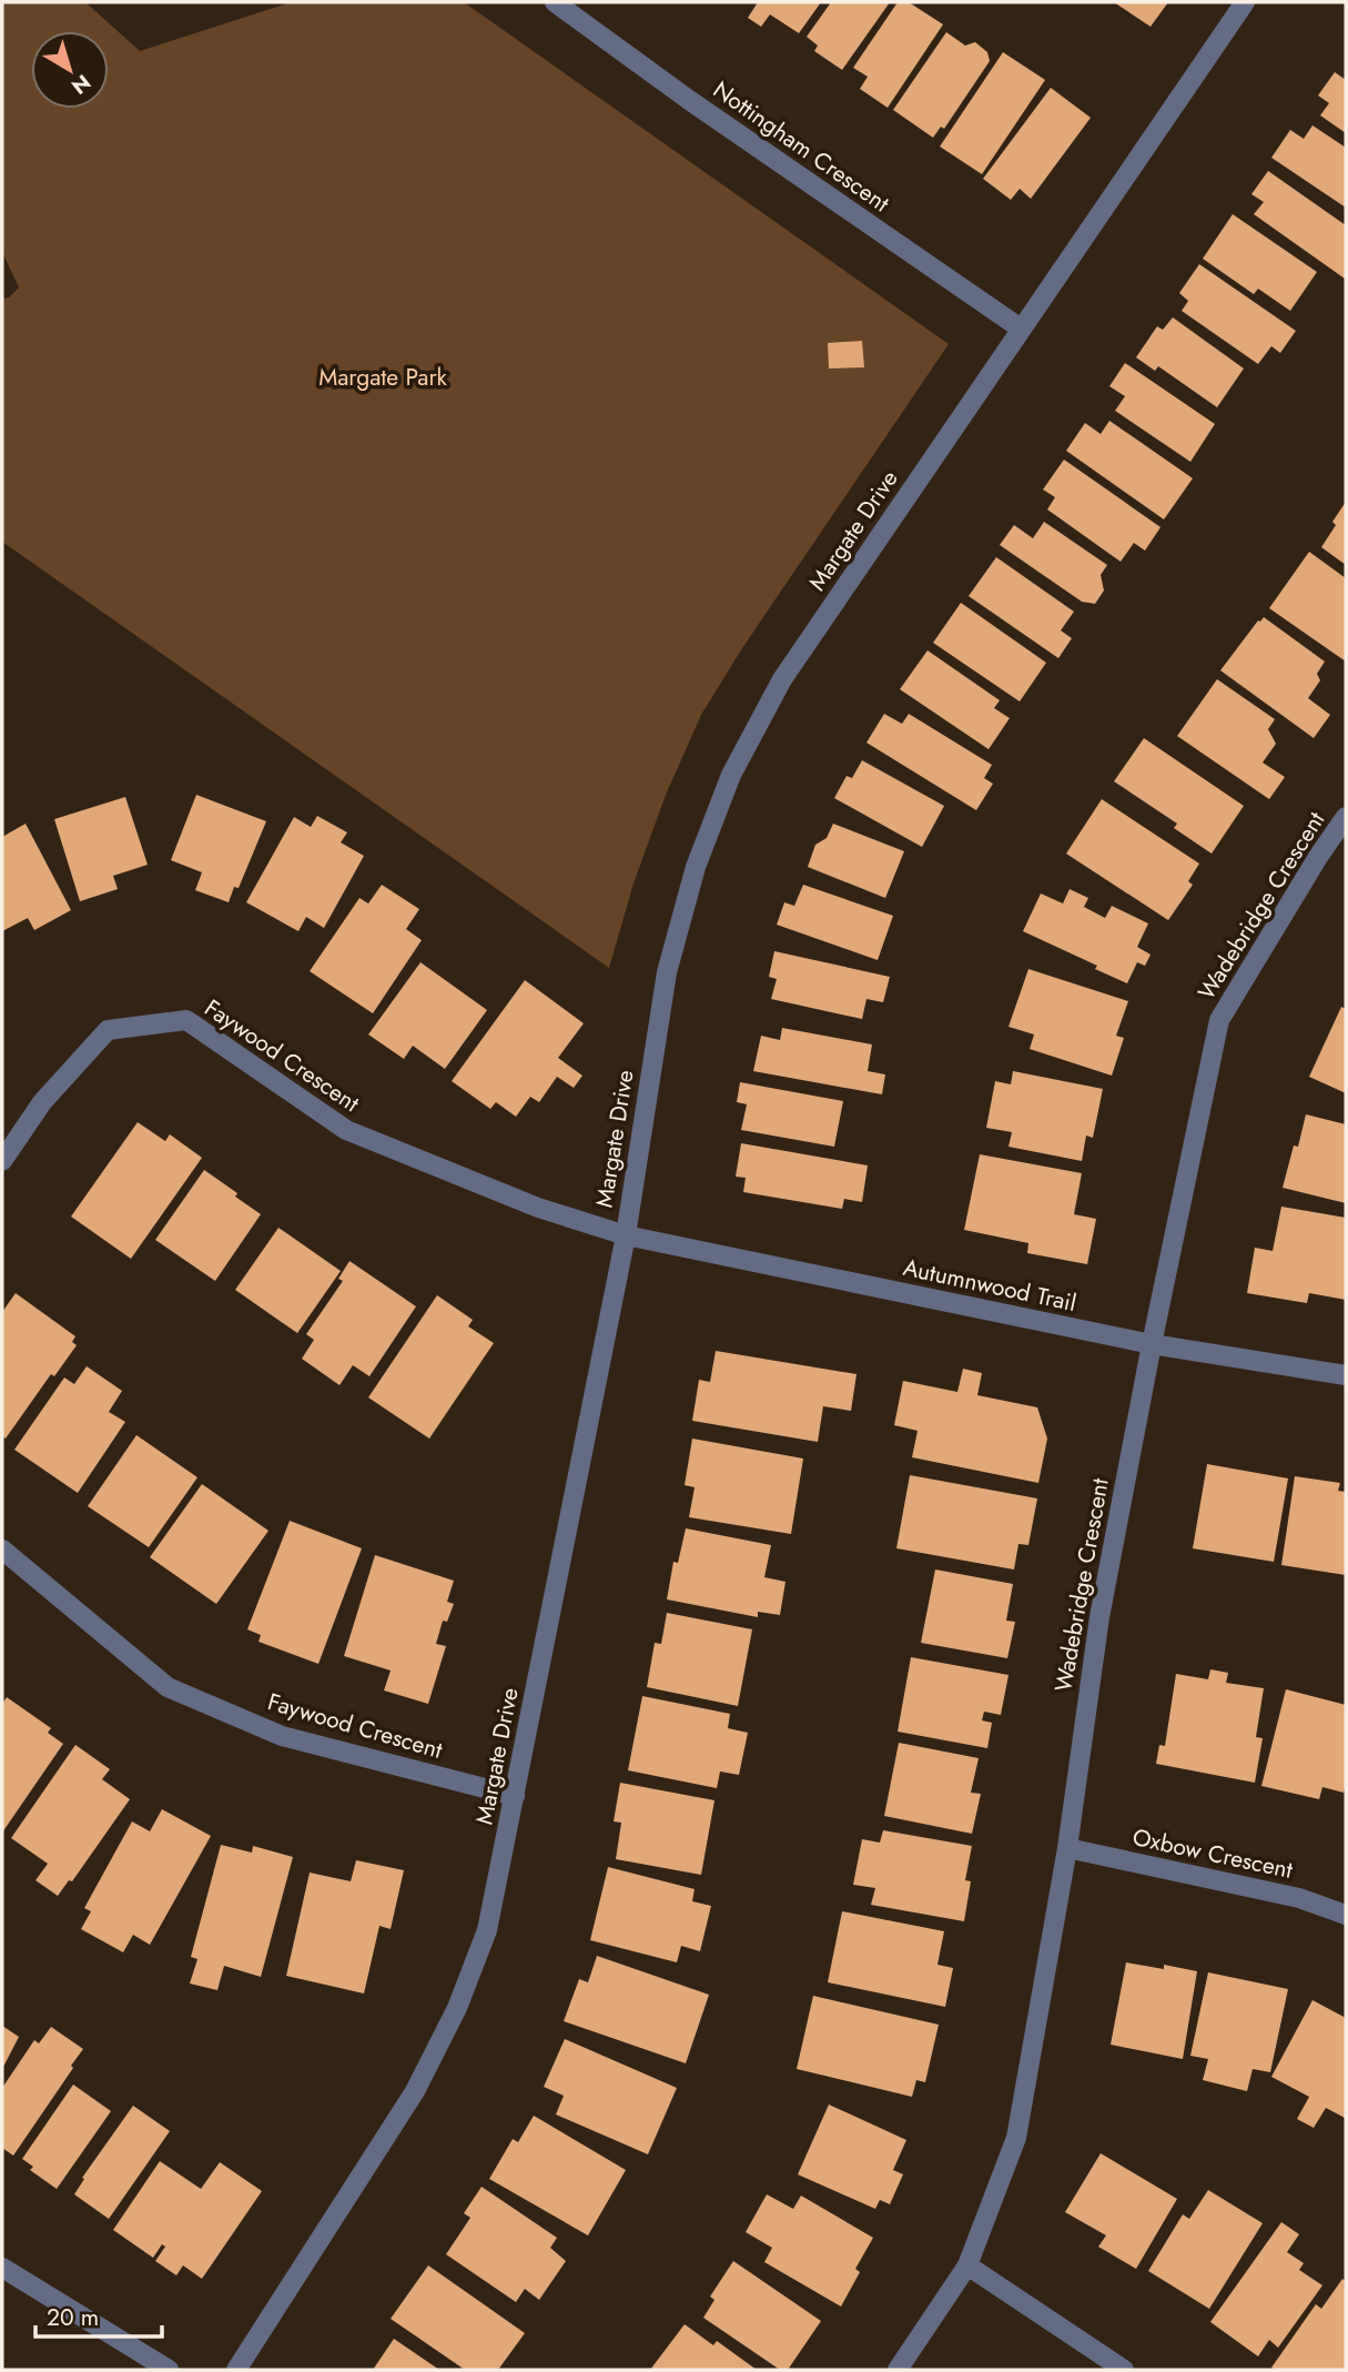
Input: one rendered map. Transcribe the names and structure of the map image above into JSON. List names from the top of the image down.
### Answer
{
  "streets": {
    "street": [
      "Nottingham Crescent",
      "Margate Drive",
      "Wadebridge Crescent",
      "Faywood Crescent",
      "Autumnwood Trail",
      "Oxbow Crescent"
    ]
  },
  "crossings": [
    ["Nottingham Crescent", "Margate Drive"],
    ["Margate Drive", "Faywood Crescent"],
    ["Margate Drive", "Autumnwood Trail"],
    ["Wadebridge Crescent", "Autumnwood Trail"],
    ["Wadebridge Crescent", "Oxbow Crescent"],
    ["Faywood Crescent", "Autumnwood Trail"]
  ],
  "parks": ["Margate Park"],
  "scale_bar": "20 m",
  "north": "bottom right"
}
